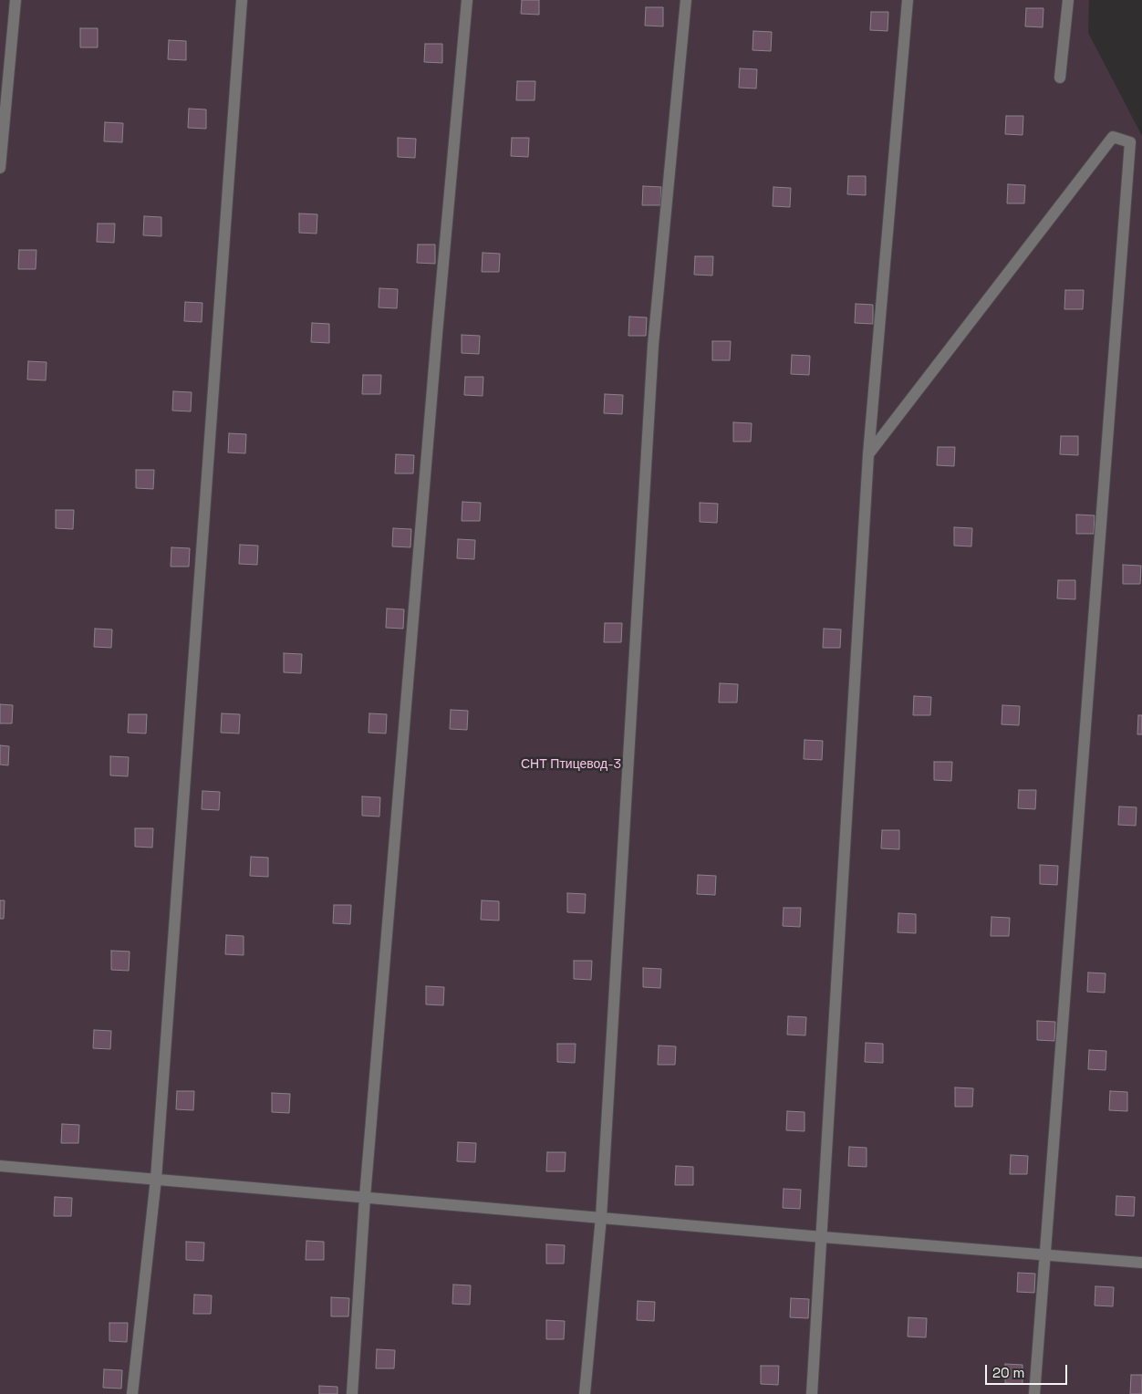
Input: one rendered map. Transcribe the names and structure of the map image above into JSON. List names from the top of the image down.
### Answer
{
  "parks": ["СНТ Птицевод-3"],
  "scale_bar": "20 m"
}
